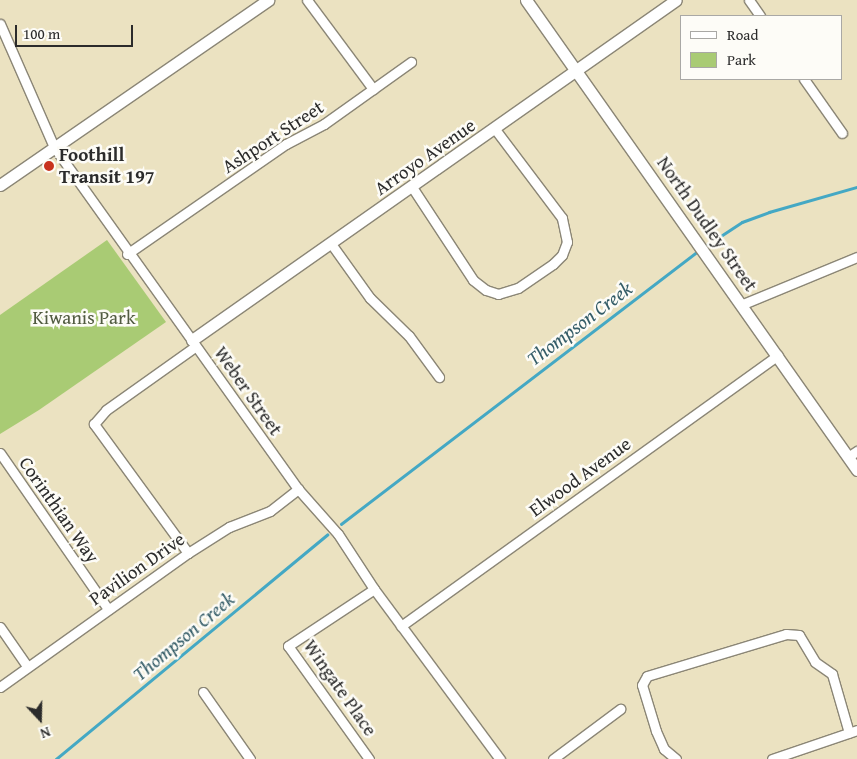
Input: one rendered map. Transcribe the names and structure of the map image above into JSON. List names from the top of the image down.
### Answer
{
  "streets": {
    "street": [
      "Ashport Street",
      "Arroyo Avenue",
      "North Dudley Street",
      "Weber Street",
      "Elwood Avenue",
      "Corinthian Way",
      "Pavilion Drive",
      "Wingate Place"
    ]
  },
  "crossings": [
    ["Ashport Street", "Weber Street"],
    ["Arroyo Avenue", "North Dudley Street"],
    ["Arroyo Avenue", "Weber Street"],
    ["North Dudley Street", "Elwood Avenue"],
    ["Weber Street", "Elwood Avenue"],
    ["Weber Street", "Pavilion Drive"],
    ["Weber Street", "Wingate Place"],
    ["Corinthian Way", "Pavilion Drive"]
  ],
  "water": ["Thompson Creek"],
  "parks": ["Kiwanis Park"],
  "places": ["Foothill Transit 197"],
  "legend": ["Road", "Park"],
  "scale_bar": "100 m",
  "north": "bottom"
}
